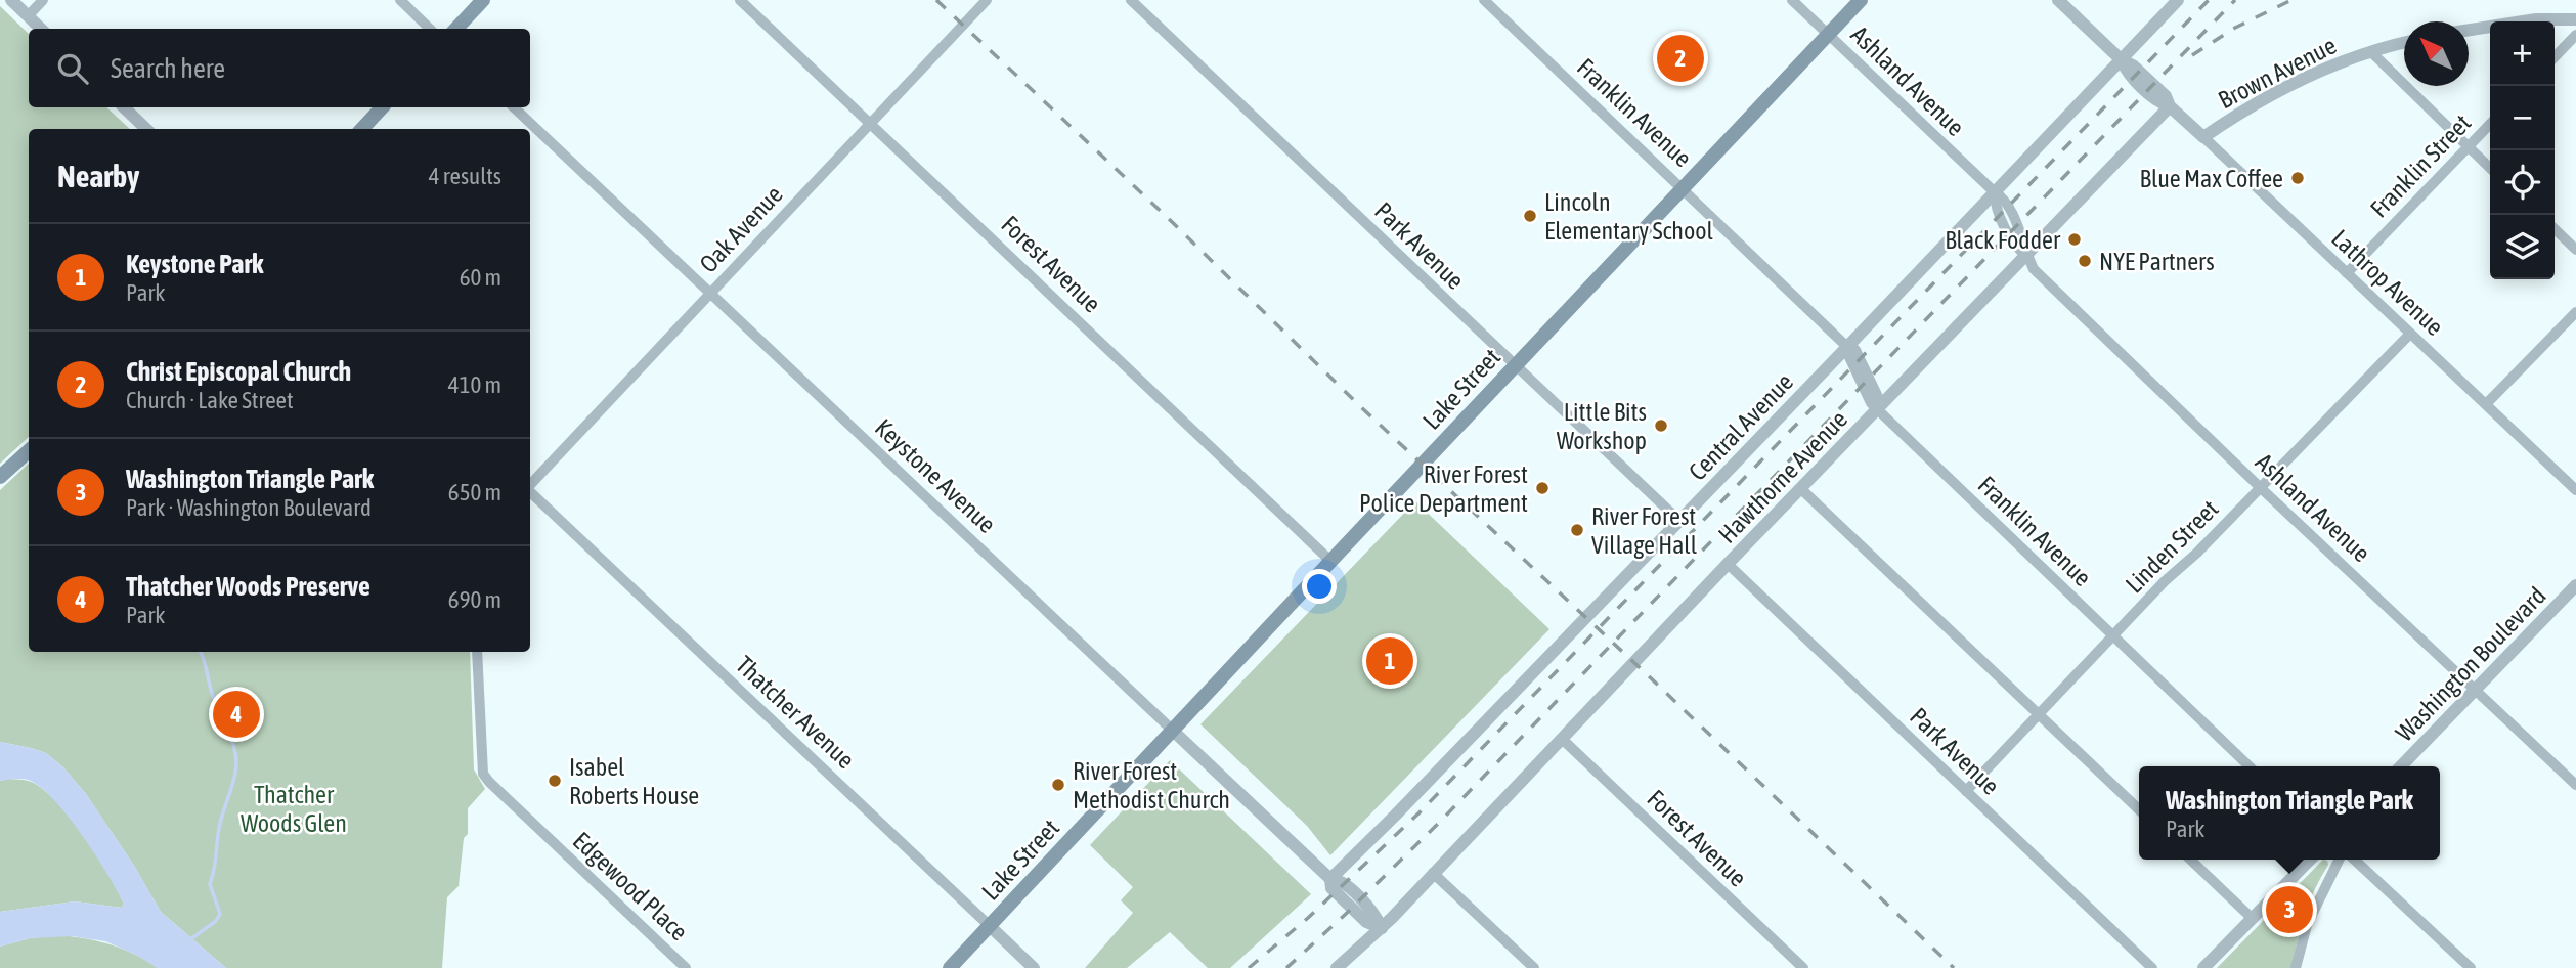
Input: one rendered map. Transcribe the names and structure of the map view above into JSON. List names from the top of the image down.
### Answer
{
  "streets": {
    "main road": ["Lake Street"],
    "street": [
      "Brown Avenue",
      "Ashland Avenue",
      "Franklin Avenue",
      "Franklin Street",
      "Oak Avenue",
      "Park Avenue",
      "Forest Avenue",
      "Lathrop Avenue",
      "Central Avenue",
      "Keystone Avenue",
      "Hawthorne Avenue",
      "Linden Street",
      "Washington Boulevard",
      "Thatcher Avenue",
      "Edgewood Place"
    ]
  },
  "crossings": [
    ["Brown Avenue", "Lathrop Avenue"],
    ["Ashland Avenue", "Lake Street"],
    ["Ashland Avenue", "Central Avenue"],
    ["Ashland Avenue", "Hawthorne Avenue"],
    ["Ashland Avenue", "Linden Street"],
    ["Ashland Avenue", "Washington Boulevard"],
    ["Franklin Avenue", "Lake Street"],
    ["Franklin Avenue", "Central Avenue"],
    ["Franklin Avenue", "Hawthorne Avenue"],
    ["Franklin Avenue", "Linden Street"],
    ["Franklin Street", "Lathrop Avenue"],
    ["Oak Avenue", "Forest Avenue"],
    ["Oak Avenue", "Keystone Avenue"],
    ["Park Avenue", "Lake Street"],
    ["Park Avenue", "Central Avenue"],
    ["Park Avenue", "Hawthorne Avenue"],
    ["Park Avenue", "Linden Street"],
    ["Forest Avenue", "Lake Street"],
    ["Forest Avenue", "Hawthorne Avenue"],
    ["Lathrop Avenue", "Central Avenue"],
    ["Lathrop Avenue", "Hawthorne Avenue"],
    ["Lathrop Avenue", "Linden Street"],
    ["Lake Street", "Keystone Avenue"],
    ["Lake Street", "Thatcher Avenue"],
    ["Central Avenue", "Keystone Avenue"],
    ["Keystone Avenue", "Hawthorne Avenue"]
  ],
  "parks": ["Thatcher Woods Glen"],
  "places": [
    "Blue Max Coffee",
    "Lincoln Elementary School",
    "Black Fodder",
    "NYE Partners",
    "Little Bits Workshop",
    "River Forest Police Department",
    "River Forest Village Hall",
    "Isabel Roberts House",
    "River Forest Methodist Church"
  ],
  "north": "top left",
  "page": {
    "map_buttons": ["+", "−"],
    "search": "Search here",
    "pins": [
      "2",
      "1",
      "4",
      "3"
    ],
    "heading": ["Nearby", "4 results"],
    "list": [
      {
        "mark": "1",
        "name": "Keystone Park",
        "note": "Park",
        "value": "60 m"
      },
      {
        "mark": "2",
        "name": "Christ Episcopal Church",
        "note": "Church · Lake Street",
        "value": "410 m"
      },
      {
        "mark": "3",
        "name": "Washington Triangle Park",
        "note": "Park · Washington Boulevard",
        "value": "650 m"
      },
      {
        "mark": "4",
        "name": "Thatcher Woods Preserve",
        "note": "Park",
        "value": "690 m"
      }
    ],
    "popup": ["Washington Triangle Park", "Park"]
  }
}
